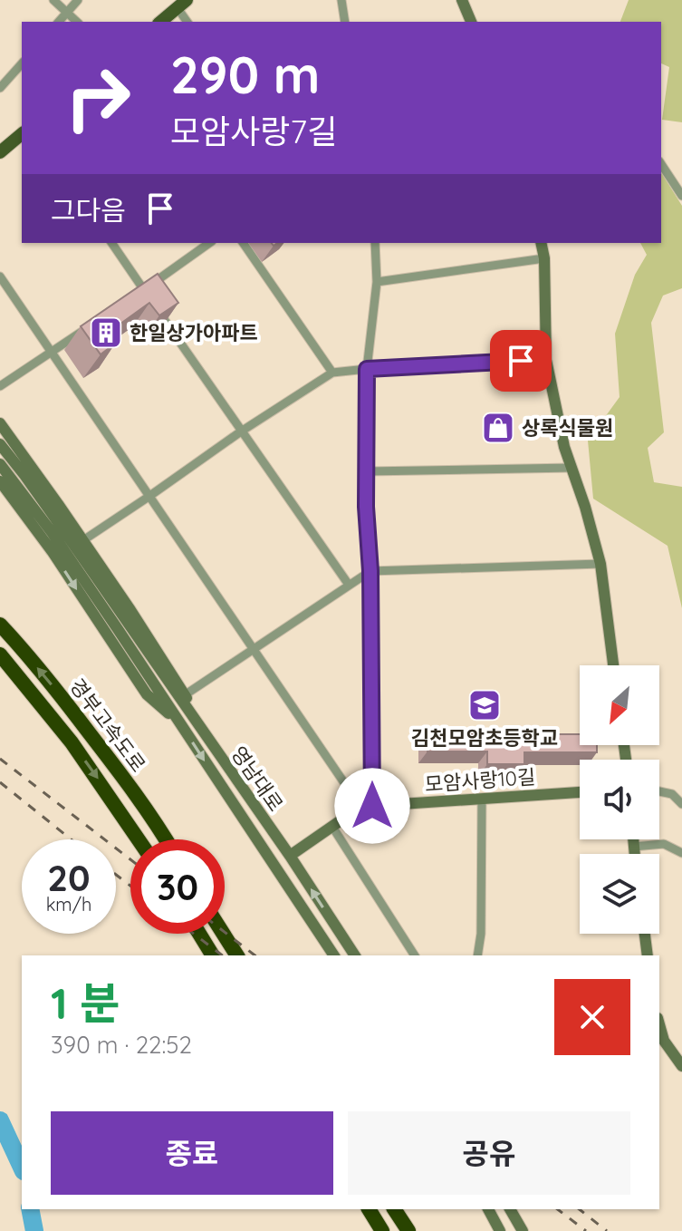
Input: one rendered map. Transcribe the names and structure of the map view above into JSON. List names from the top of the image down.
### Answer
{
  "streets": {
    "highway": ["경부고속도로"],
    "main road": ["영남대로", "모암사랑10길"]
  },
  "places": {
    "building": ["한일상가아파트"],
    "shop": ["상록식물원"],
    "school or university": ["김천모암초등학교"]
  },
  "north": "bottom left",
  "page": {
    "turn": ["290 m", "모암사랑7길"],
    "then": "그다음",
    "speed": "20 km/h",
    "limit": "30",
    "heading": ["1 분", "390 m · 22:52"],
    "buttons": ["종료", "공유"]
  }
}
